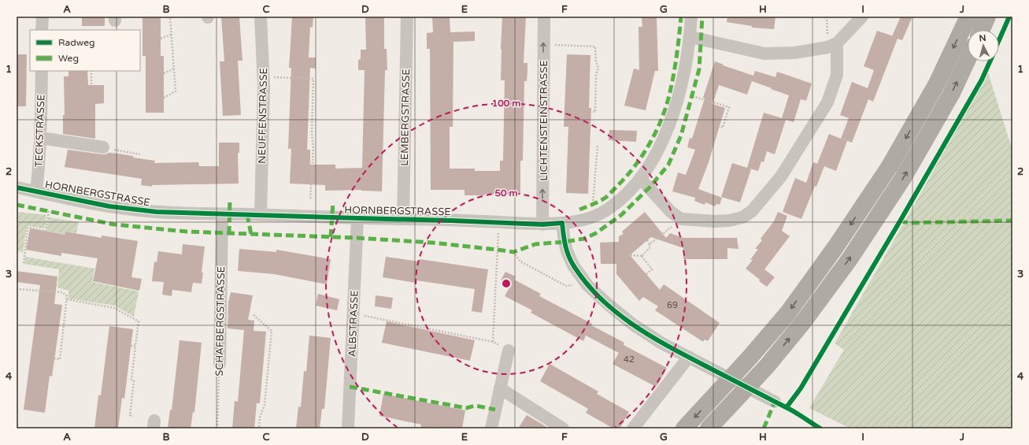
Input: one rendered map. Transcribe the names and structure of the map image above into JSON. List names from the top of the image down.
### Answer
{
  "streets": {
    "street": [
      "NEUFFENSTRASSE",
      "LEMBERGSTRASSE",
      "LICHTENSTEINSTRASSE",
      "TECKSTRASSE",
      "HORNBERGSTRASSE",
      "SCHAFBERGSTRASSE",
      "ALBSTRASSE"
    ]
  },
  "crossings": [
    ["NEUFFENSTRASSE", "HORNBERGSTRASSE"],
    ["LEMBERGSTRASSE", "HORNBERGSTRASSE"],
    ["LICHTENSTEINSTRASSE", "HORNBERGSTRASSE"],
    ["TECKSTRASSE", "HORNBERGSTRASSE"],
    ["HORNBERGSTRASSE", "SCHAFBERGSTRASSE"],
    ["HORNBERGSTRASSE", "ALBSTRASSE"]
  ],
  "one_way": ["LICHTENSTEINSTRASSE"],
  "house_numbers": ["69", "42"],
  "legend": ["Radweg", "Weg"],
  "north": "top",
  "grid": {
    "columns": [
      "A",
      "B",
      "C",
      "D",
      "E",
      "F",
      "G",
      "H",
      "I",
      "J"
    ],
    "rows": [
      "1",
      "2",
      "3",
      "4"
    ]
  },
  "rings": ["100 m", "50 m"]
}
